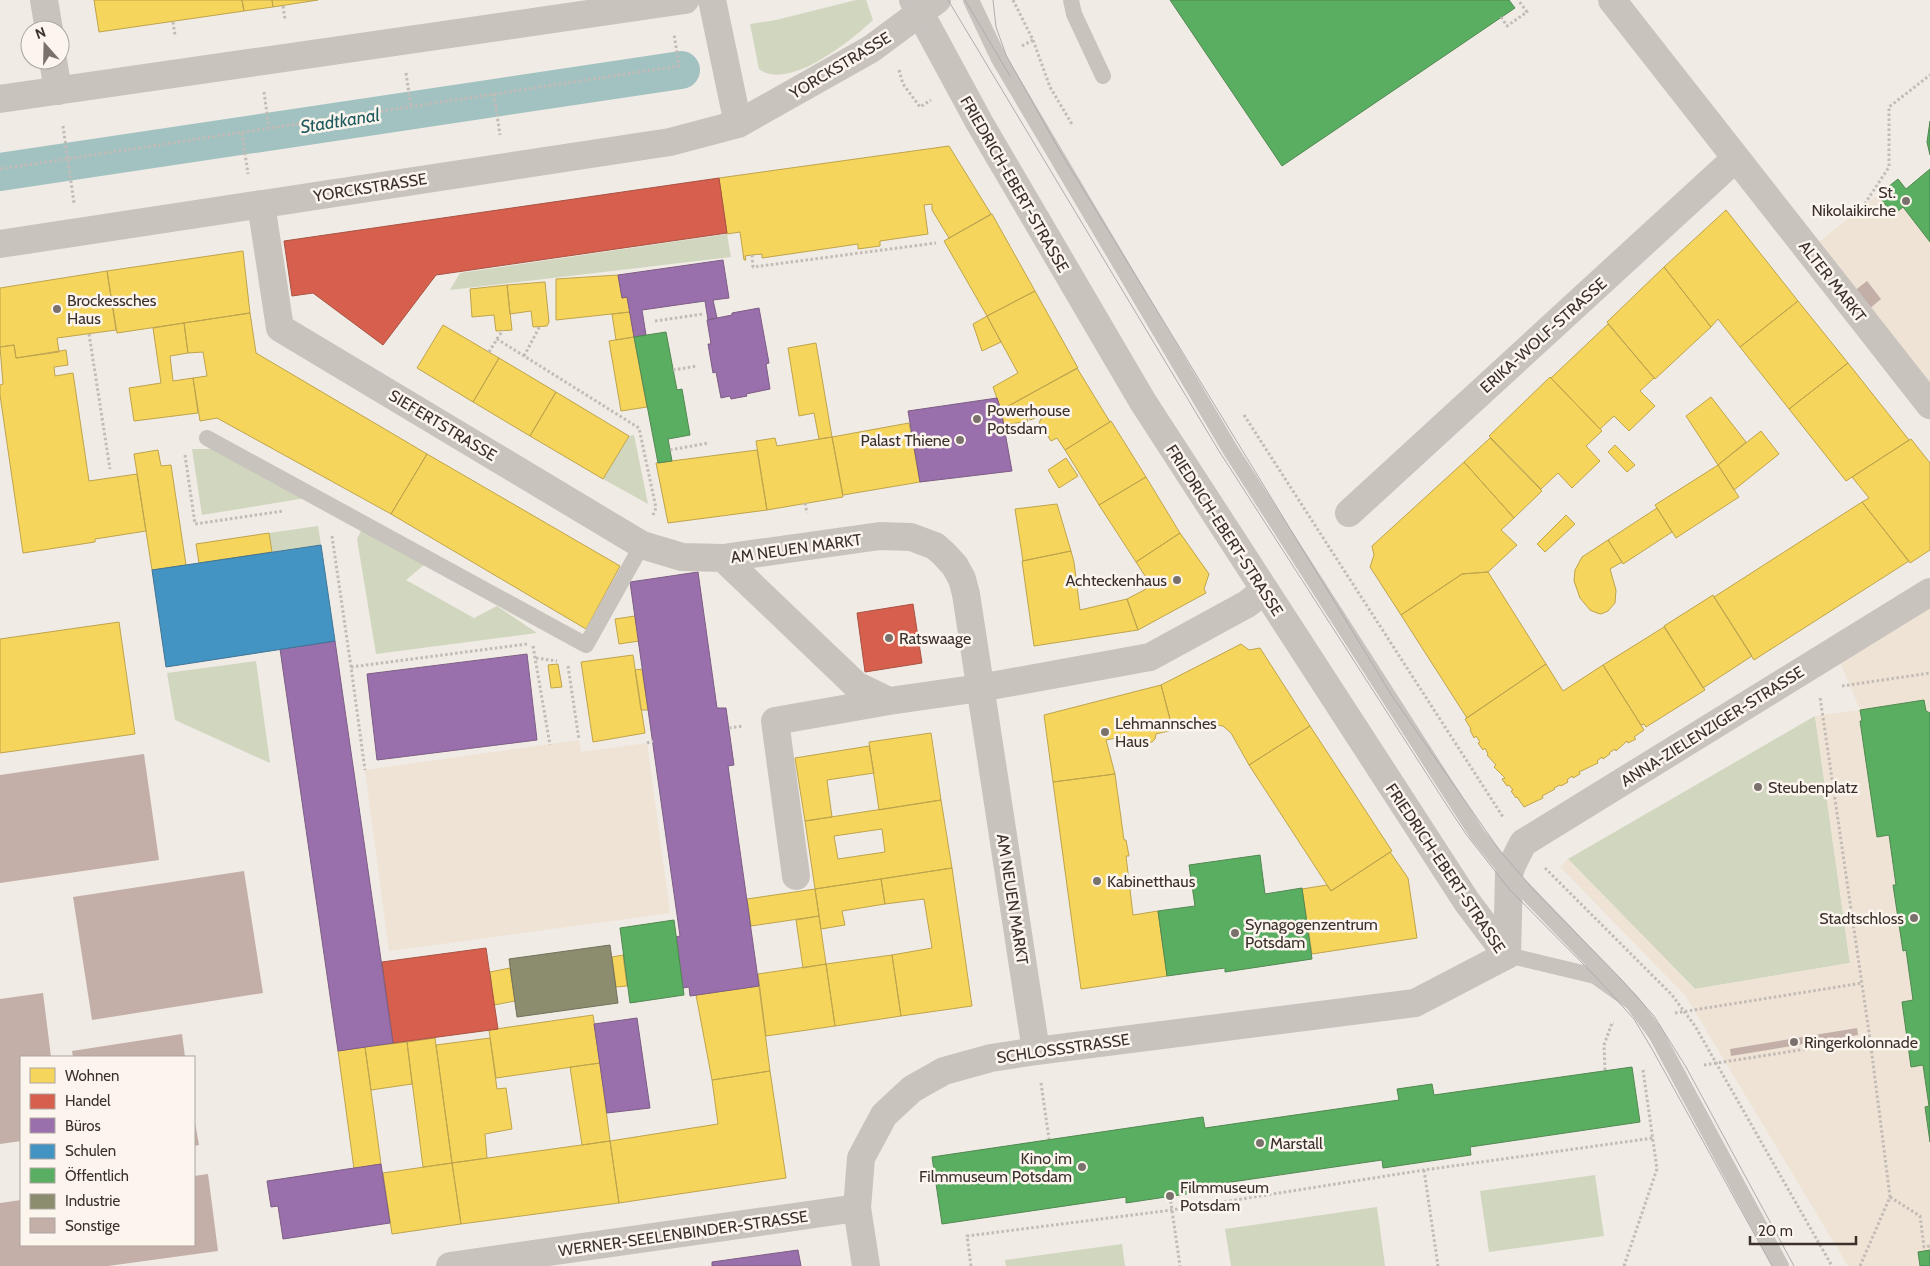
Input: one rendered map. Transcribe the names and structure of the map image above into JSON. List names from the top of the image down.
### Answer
{
  "streets": {
    "street": [
      "YORCKSTRASSE",
      "FRIEDRICH-EBERT-STRASSE",
      "ALTER MARKT",
      "ERIKA-WOLF-STRASSE",
      "SIEFERTSTRASSE",
      "AM NEUEN MARKT",
      "ANNA-ZIELENZIGER-STRASSE",
      "SCHLOSSSTRASSE",
      "WERNER-SEELENBINDER-STRASSE"
    ]
  },
  "crossings": [
    ["YORCKSTRASSE", "FRIEDRICH-EBERT-STRASSE"],
    ["YORCKSTRASSE", "SIEFERTSTRASSE"],
    ["FRIEDRICH-EBERT-STRASSE", "SCHLOSSSTRASSE"],
    ["ALTER MARKT", "ERIKA-WOLF-STRASSE"],
    ["SIEFERTSTRASSE", "AM NEUEN MARKT"],
    ["AM NEUEN MARKT", "SCHLOSSSTRASSE"],
    ["SCHLOSSSTRASSE", "WERNER-SEELENBINDER-STRASSE"]
  ],
  "water": ["Stadtkanal"],
  "places": [
    "St. Nikolaikirche",
    "Brockessches Haus",
    "Powerhouse Potsdam",
    "Palast Thiene",
    "Achteckenhaus",
    "Ratswaage",
    "Lehmannsches Haus",
    "Steubenplatz",
    "Kabinetthaus",
    "Stadtschloss",
    "Synagogenzentrum Potsdam",
    "Ringerkolonnade",
    "Marstall",
    "Kino im Filmmuseum Potsdam",
    "Filmmuseum Potsdam"
  ],
  "legend": [
    "Wohnen",
    "Handel",
    "Büros",
    "Schulen",
    "Öffentlich",
    "Industrie",
    "Sonstige"
  ],
  "scale_bar": "20 m",
  "north": "top"
}
